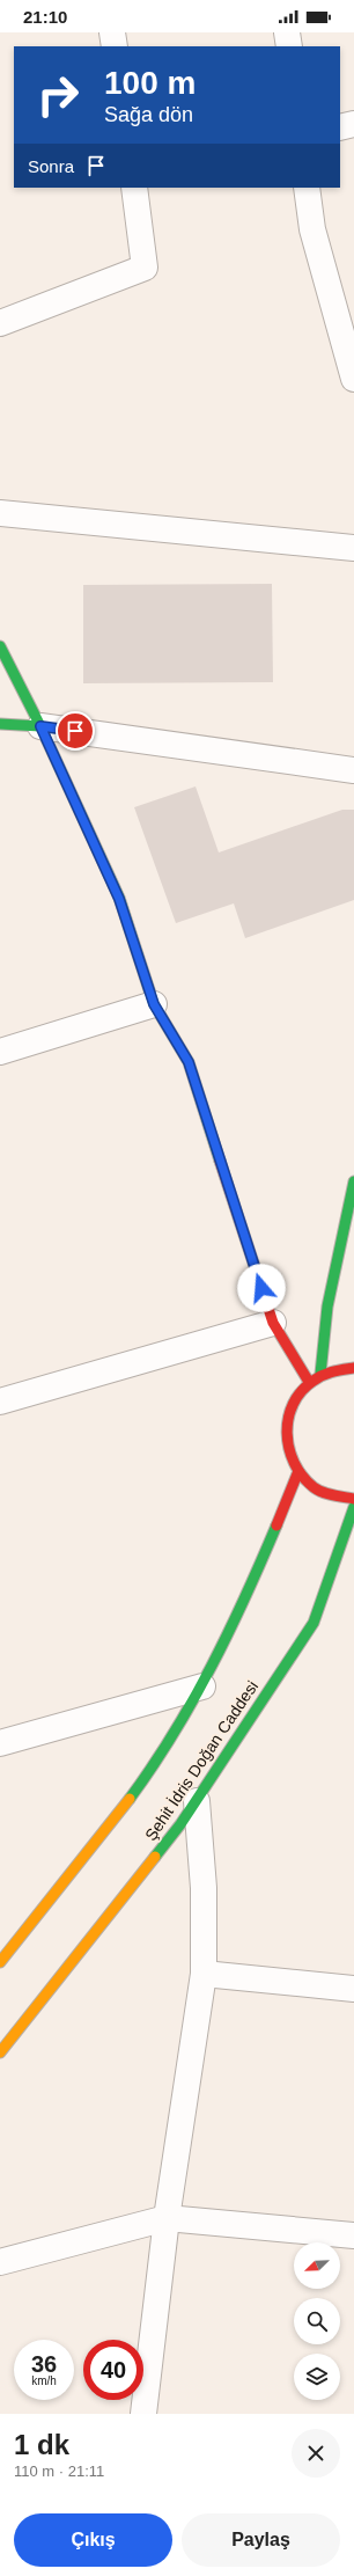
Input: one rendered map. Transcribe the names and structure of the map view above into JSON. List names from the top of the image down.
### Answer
{
  "streets": {
    "main road": ["Şehit İdris Doğan Caddesi"]
  },
  "north": "bottom left",
  "page": {
    "status": "21:10",
    "turn": ["100 m", "Sağa dön"],
    "then": "Sonra",
    "speed": "36 km/h",
    "limit": "40",
    "heading": ["1 dk", "110 m · 21:11"],
    "buttons": ["Çıkış", "Paylaş"]
  }
}
